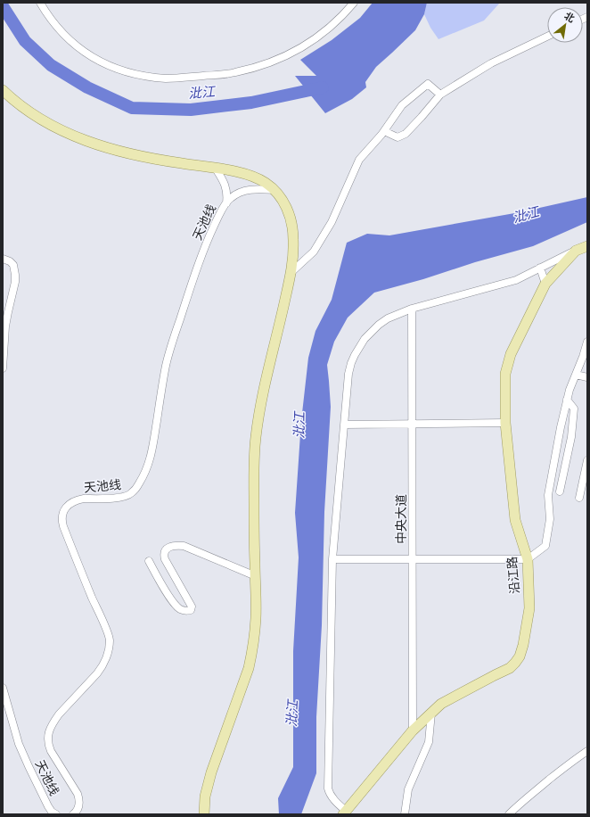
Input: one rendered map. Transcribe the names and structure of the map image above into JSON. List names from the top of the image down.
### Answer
{
  "streets": {
    "main road": ["沿江路"],
    "street": ["天池线", "中央大道"]
  },
  "crossings": [
    ["中央大道", "沿江路"]
  ],
  "water": ["沘江"],
  "north": "top right"
}
